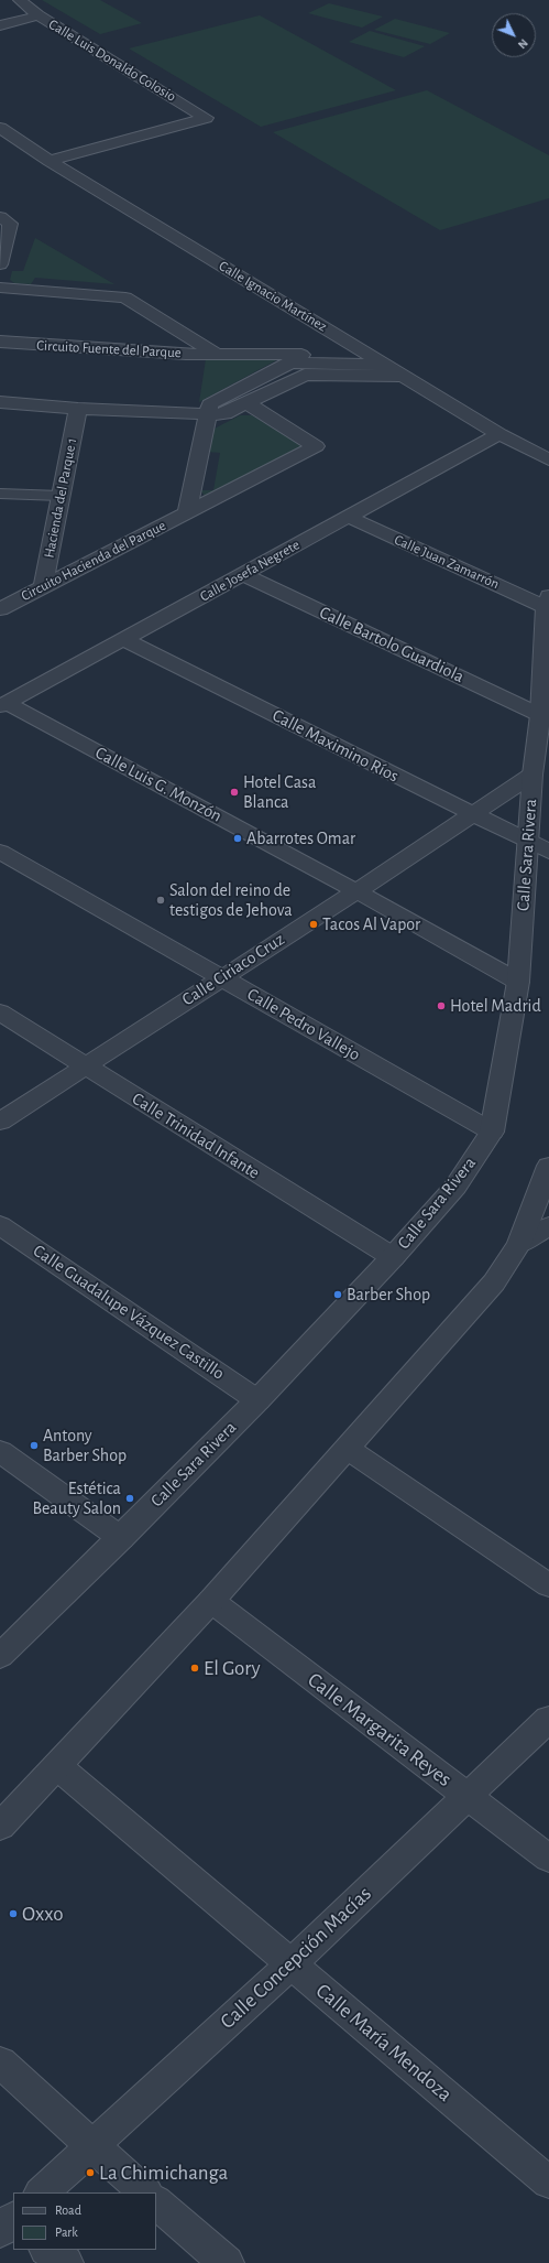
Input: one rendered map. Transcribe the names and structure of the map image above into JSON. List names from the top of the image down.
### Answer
{
  "streets": {
    "street": [
      "Calle Luis Donaldo Colosio",
      "Calle Ignacio Martínez",
      "Circuito Fuente del Parque",
      "Hacienda del Parque 1",
      "Circuito Hacienda del Parque",
      "Calle Juan Zamarrón",
      "Calle Josefa Negrete",
      "Calle Bartolo Guardiola",
      "Calle Maximino Ríos",
      "Calle Luis G. Monzón",
      "Calle Sara Rivera",
      "Calle Ciriaco Cruz",
      "Calle Pedro Vallejo",
      "Calle Trinidad Infante",
      "Calle Guadalupe Vázquez Castillo",
      "Calle Margarita Reyes",
      "Calle Concepción Macías",
      "Calle María Mendoza"
    ]
  },
  "crossings": [
    ["Calle Luis Donaldo Colosio", "Calle Ignacio Martínez"],
    ["Calle Ignacio Martínez", "Circuito Fuente del Parque"],
    ["Calle Ignacio Martínez", "Circuito Hacienda del Parque"],
    ["Calle Ignacio Martínez", "Calle Josefa Negrete"],
    ["Hacienda del Parque 1", "Circuito Hacienda del Parque"],
    ["Calle Juan Zamarrón", "Calle Josefa Negrete"],
    ["Calle Juan Zamarrón", "Calle Sara Rivera"],
    ["Calle Josefa Negrete", "Calle Bartolo Guardiola"],
    ["Calle Josefa Negrete", "Calle Maximino Ríos"],
    ["Calle Josefa Negrete", "Calle Luis G. Monzón"],
    ["Calle Bartolo Guardiola", "Calle Sara Rivera"],
    ["Calle Maximino Ríos", "Calle Sara Rivera"],
    ["Calle Maximino Ríos", "Calle Ciriaco Cruz"],
    ["Calle Luis G. Monzón", "Calle Sara Rivera"],
    ["Calle Luis G. Monzón", "Calle Ciriaco Cruz"],
    ["Calle Sara Rivera", "Calle Ciriaco Cruz"],
    ["Calle Sara Rivera", "Calle Pedro Vallejo"],
    ["Calle Sara Rivera", "Calle Trinidad Infante"],
    ["Calle Sara Rivera", "Calle Guadalupe Vázquez Castillo"],
    ["Calle Ciriaco Cruz", "Calle Pedro Vallejo"],
    ["Calle Ciriaco Cruz", "Calle Trinidad Infante"],
    ["Calle Margarita Reyes", "Calle Concepción Macías"],
    ["Calle Concepción Macías", "Calle María Mendoza"]
  ],
  "places": [
    "Hotel Casa Blanca",
    "Abarrotes Omar",
    "Salon del reino de testigos de Jehova",
    "Tacos Al Vapor",
    "Hotel Madrid",
    "Barber Shop",
    "Antony Barber Shop",
    "Estética Beauty Salon",
    "El Gory",
    "Oxxo",
    "La Chimichanga"
  ],
  "legend": ["Road", "Park"],
  "north": "bottom right"
}
